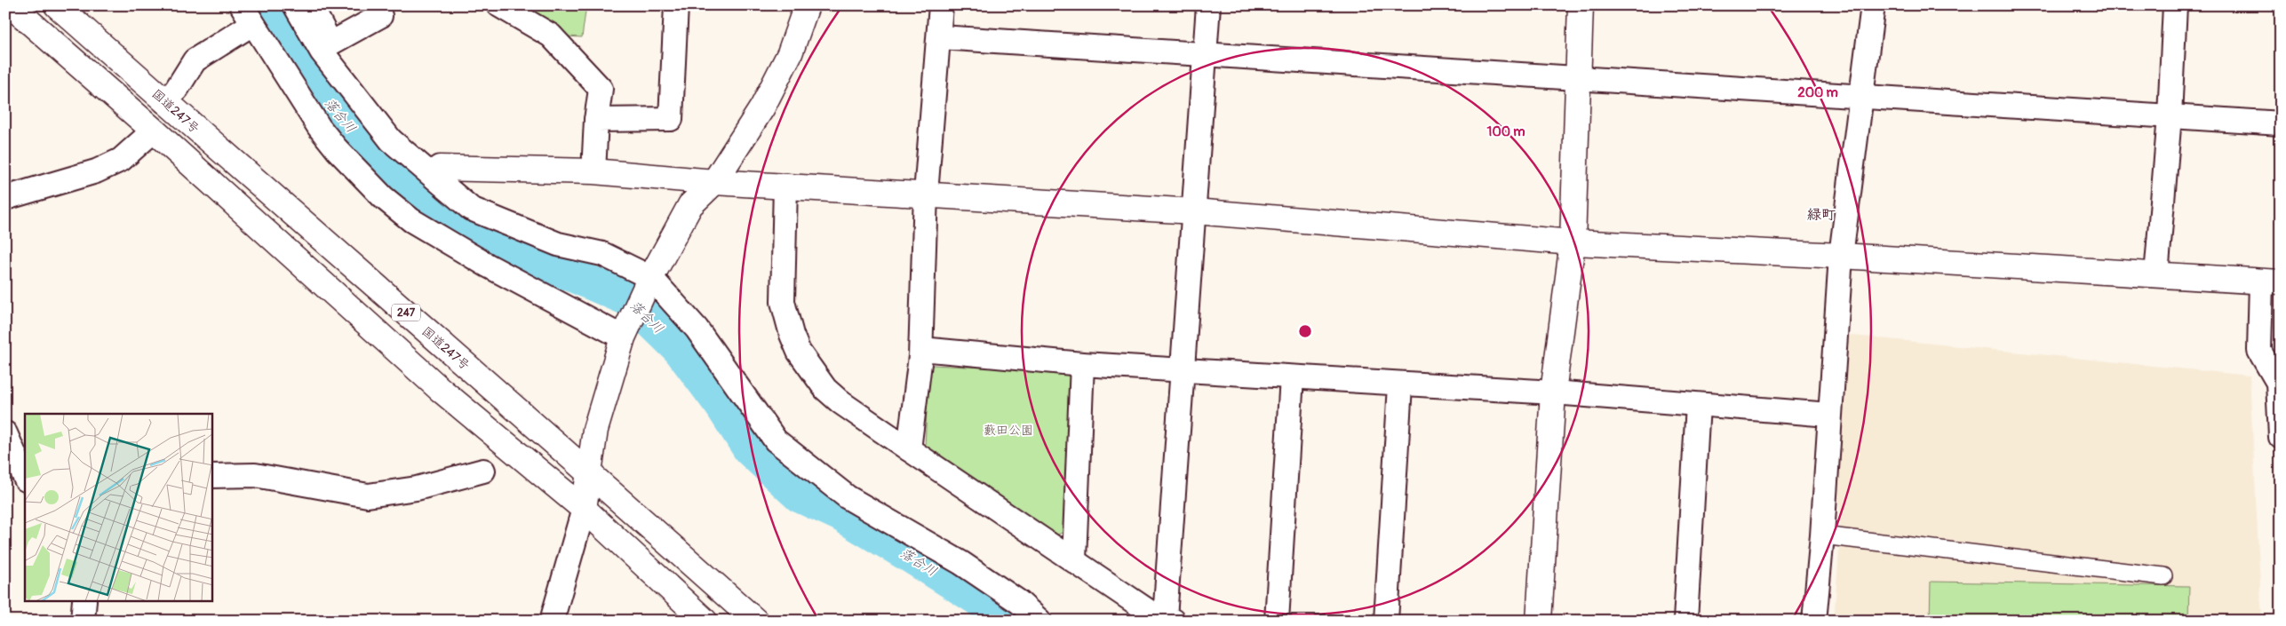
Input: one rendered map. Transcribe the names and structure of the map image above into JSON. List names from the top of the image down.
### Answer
{
  "streets": {
    "main road": ["国道247号", "247"]
  },
  "districts": ["緑町"],
  "water": ["落合川"],
  "parks": ["藪田公園"],
  "rings": ["200 m", "100 m"]
}
